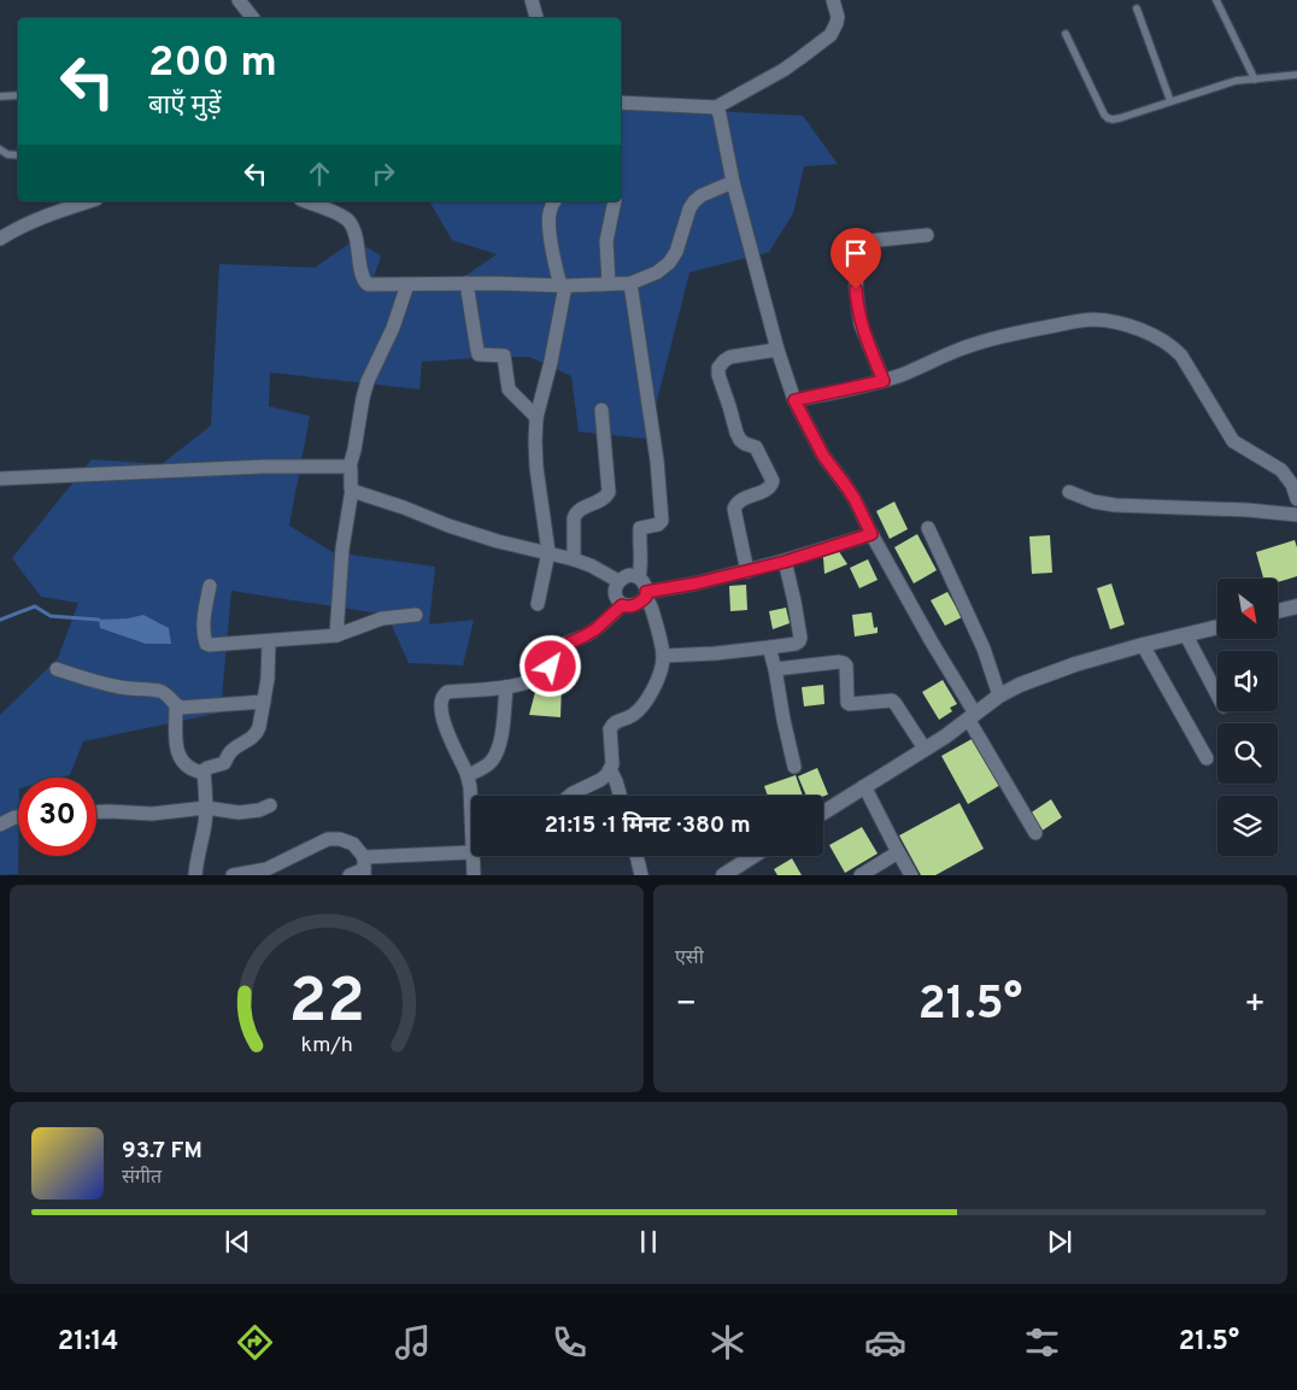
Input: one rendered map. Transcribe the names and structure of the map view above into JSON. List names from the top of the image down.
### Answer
{
  "north": "bottom right",
  "page": {
    "turn": ["200 m", "बाएँ मुड़ें"],
    "limit": "30",
    "trip": "21:15 · 1 मिनट · 380 m",
    "tile": "एसी",
    "heat": ["−", "21.5°", "+"],
    "song": ["93.7 FM", "संगीत"],
    "tabs": ["21:14", "21.5°"],
    "gauge": ["22", "km/h"]
  }
}
